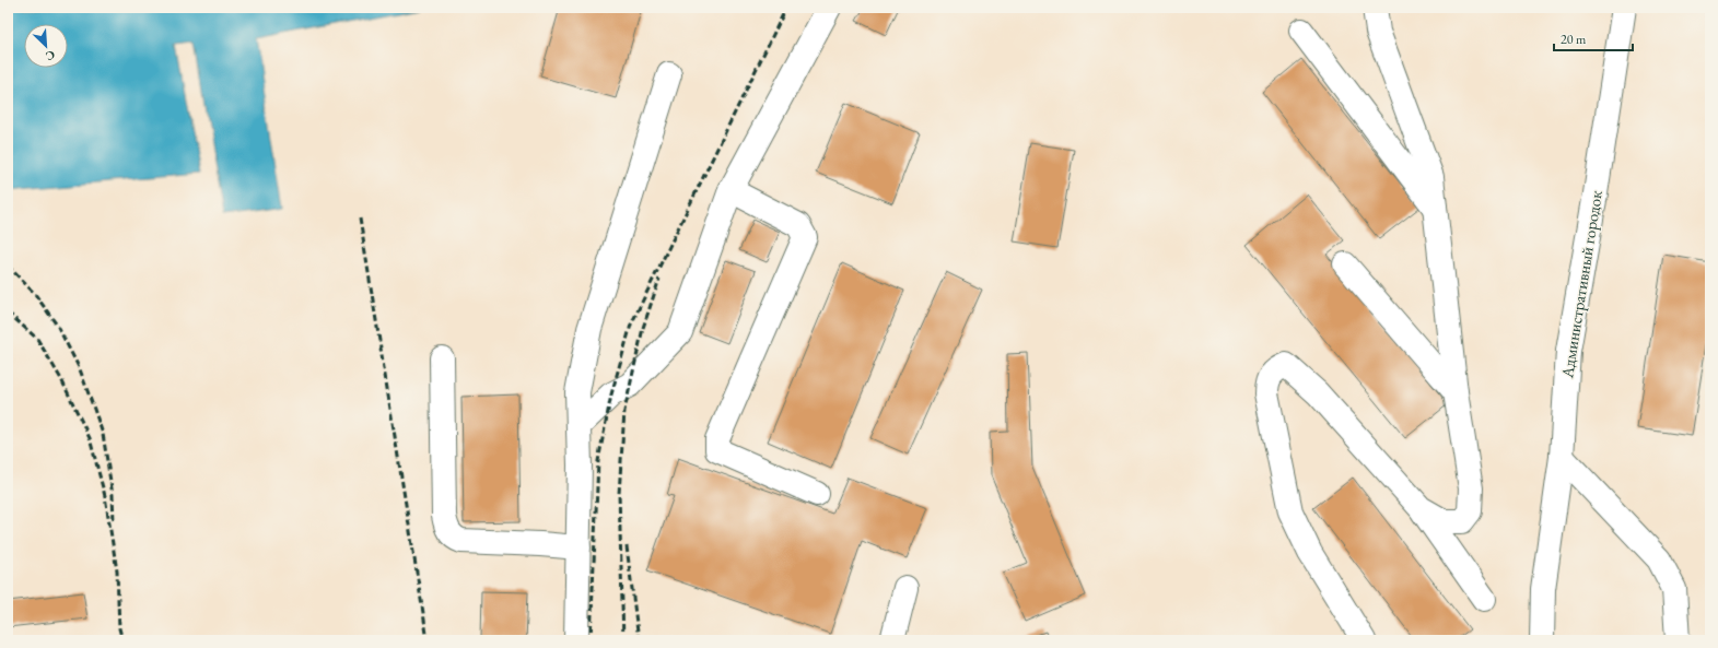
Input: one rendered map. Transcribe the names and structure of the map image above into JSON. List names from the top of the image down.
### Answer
{
  "streets": {
    "street": ["Административный городок"]
  },
  "scale_bar": "20 m",
  "north": "bottom right"
}
